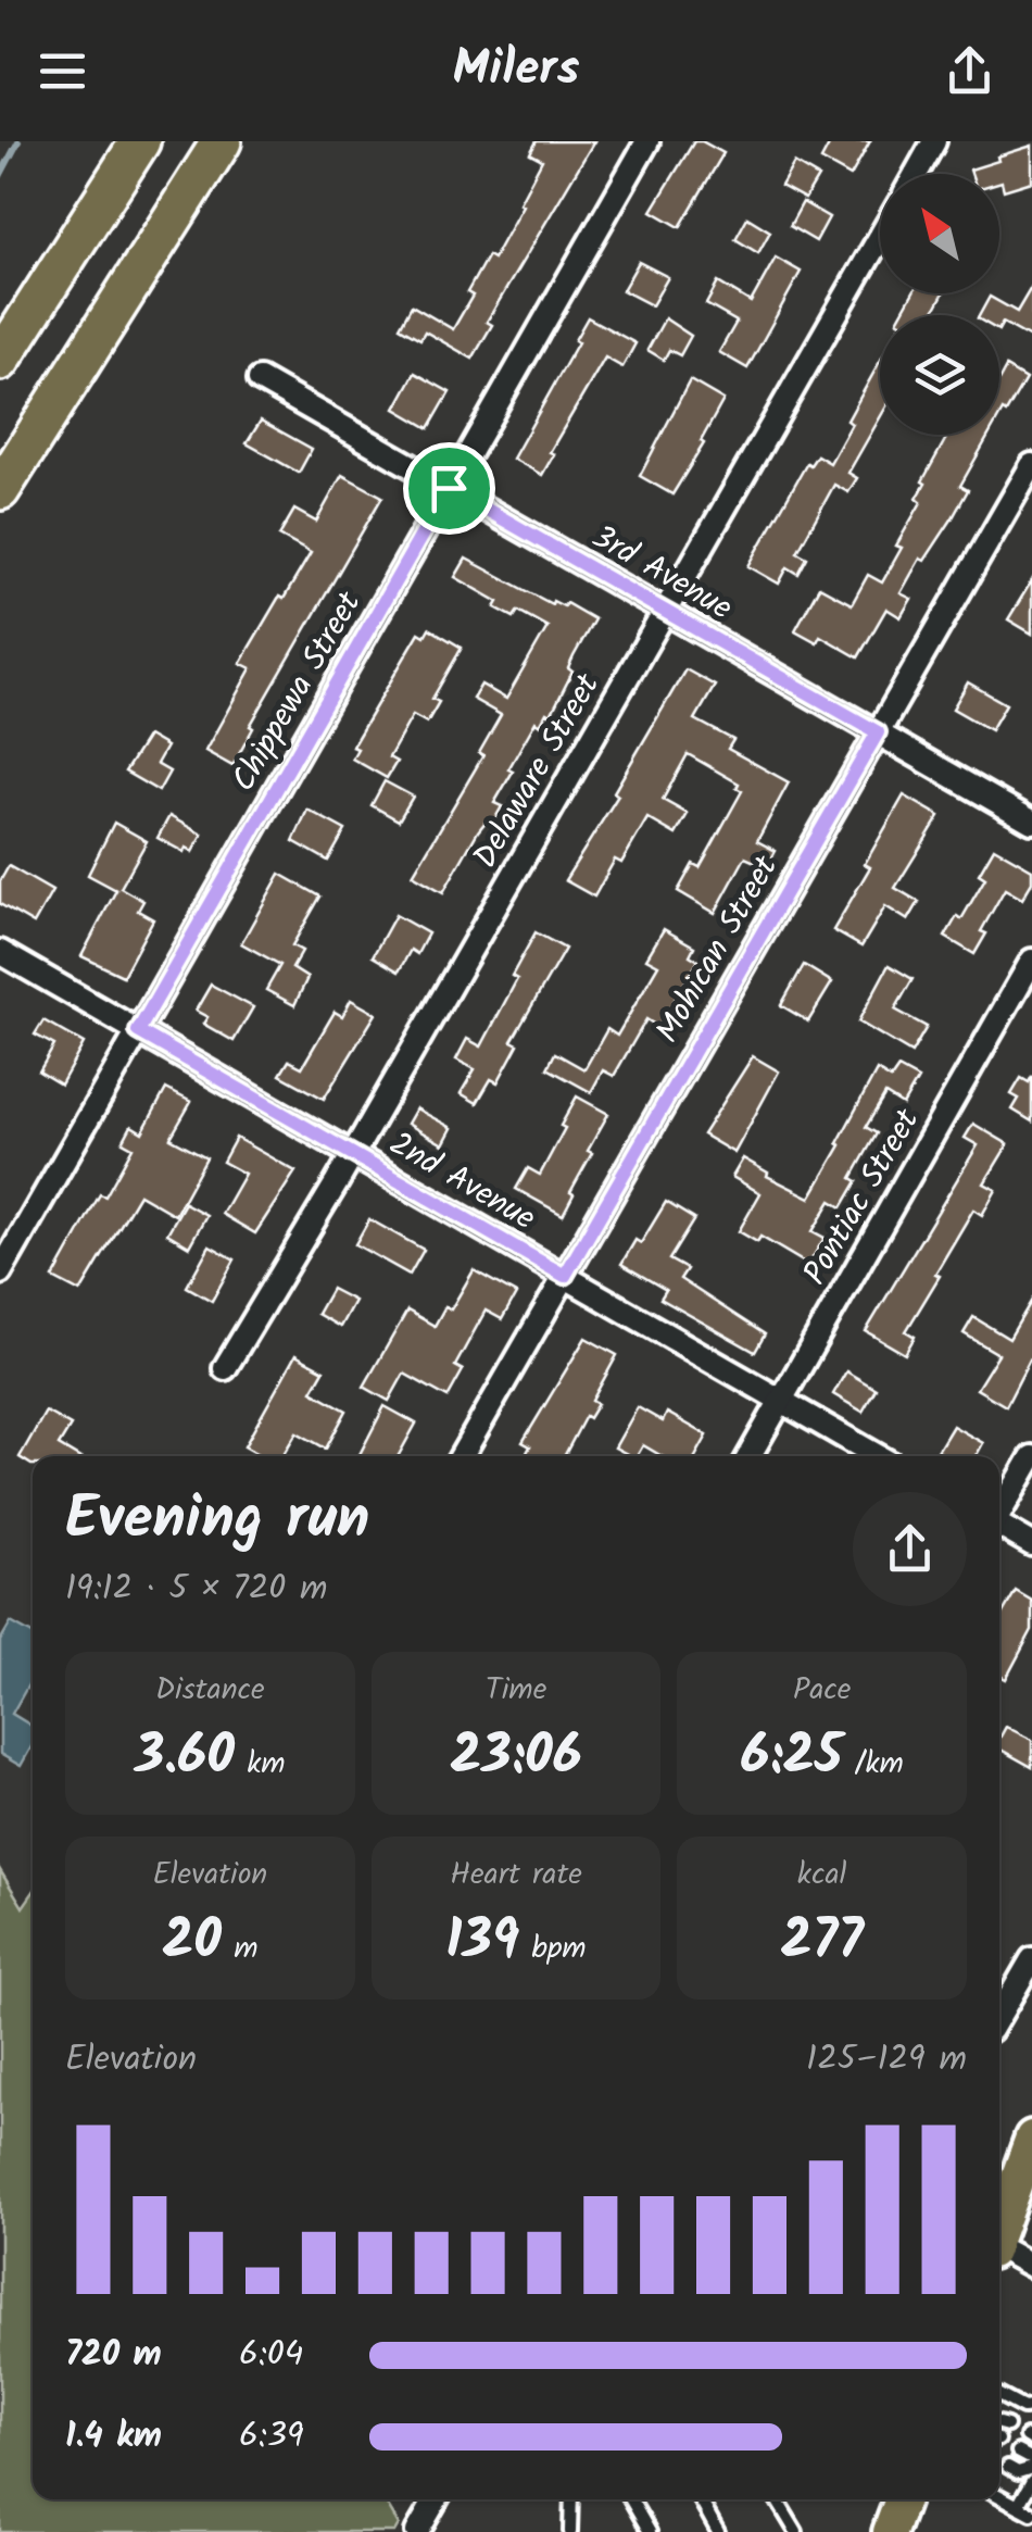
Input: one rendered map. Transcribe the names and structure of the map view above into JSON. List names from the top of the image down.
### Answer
{
  "streets": {
    "street": [
      "3rd Avenue",
      "Chippewa Street",
      "Delaware Street",
      "Mohican Street",
      "2nd Avenue",
      "Pontiac Street"
    ]
  },
  "crossings": [
    ["3rd Avenue", "Chippewa Street"],
    ["3rd Avenue", "Delaware Street"],
    ["3rd Avenue", "Mohican Street"],
    ["Chippewa Street", "2nd Avenue"],
    ["Delaware Street", "2nd Avenue"],
    ["Mohican Street", "2nd Avenue"],
    ["2nd Avenue", "Pontiac Street"]
  ],
  "north": "top left",
  "page": {
    "header": "Milers",
    "heading": ["Evening run", "19:12 · 5 × 720 m"],
    "stats": [
      ["Distance", "3.60 km"],
      ["Time", "23:06"],
      ["Pace", "6:25 /km"],
      ["Elevation", "20 m"],
      ["Heart rate", "139 bpm"],
      ["kcal", "277"]
    ],
    "chart": ["Elevation", "125–129 m"],
    "list": [
      {
        "name": "720 m",
        "note": "6:04"
      },
      {
        "name": "1.4 km",
        "note": "6:39"
      }
    ]
  }
}
